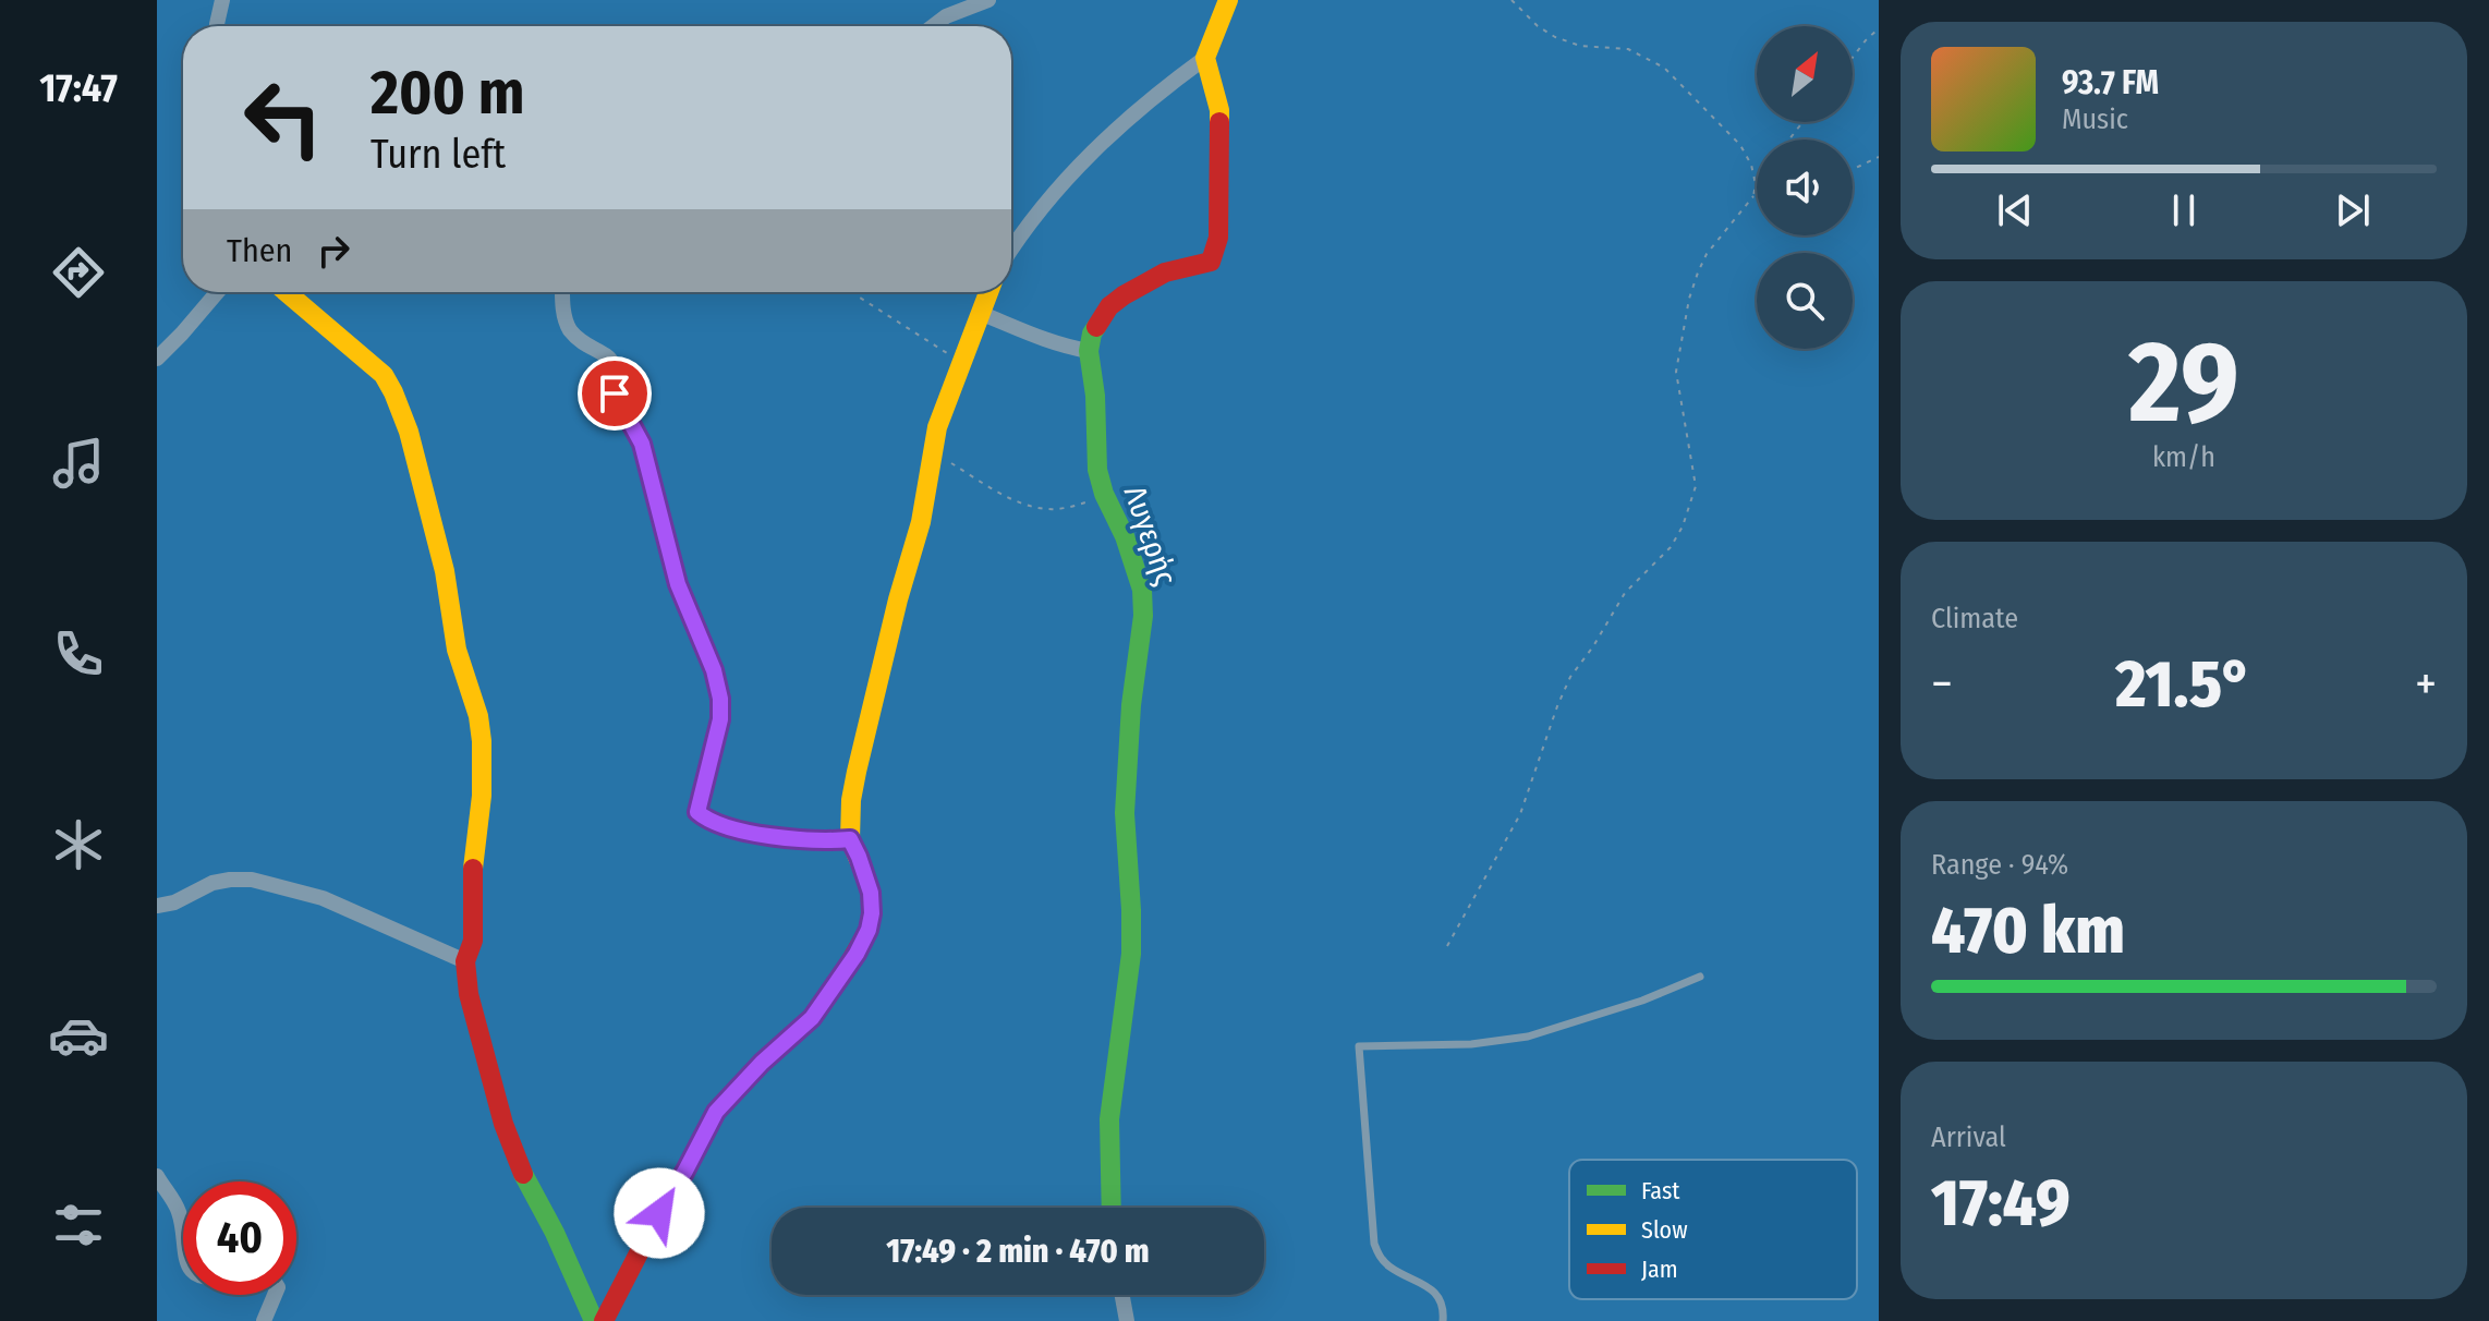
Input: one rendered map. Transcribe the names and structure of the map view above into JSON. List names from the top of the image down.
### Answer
{
  "streets": {
    "street": ["Λυγερής"]
  },
  "legend": ["Fast", "Slow", "Jam"],
  "north": "top right",
  "page": {
    "tabs": "17:47",
    "turn": ["200 m", "Turn left"],
    "song": ["93.7 FM", "Music"],
    "then": "Then",
    "tile": [
      ["29", "km/h"],
      "Climate",
      ["Range · 94%", "470 km"],
      ["Arrival", "17:49"]
    ],
    "heat": ["−", "21.5°", "+"],
    "limit": "40",
    "trip": "17:49 · 2 min · 470 m"
  }
}
